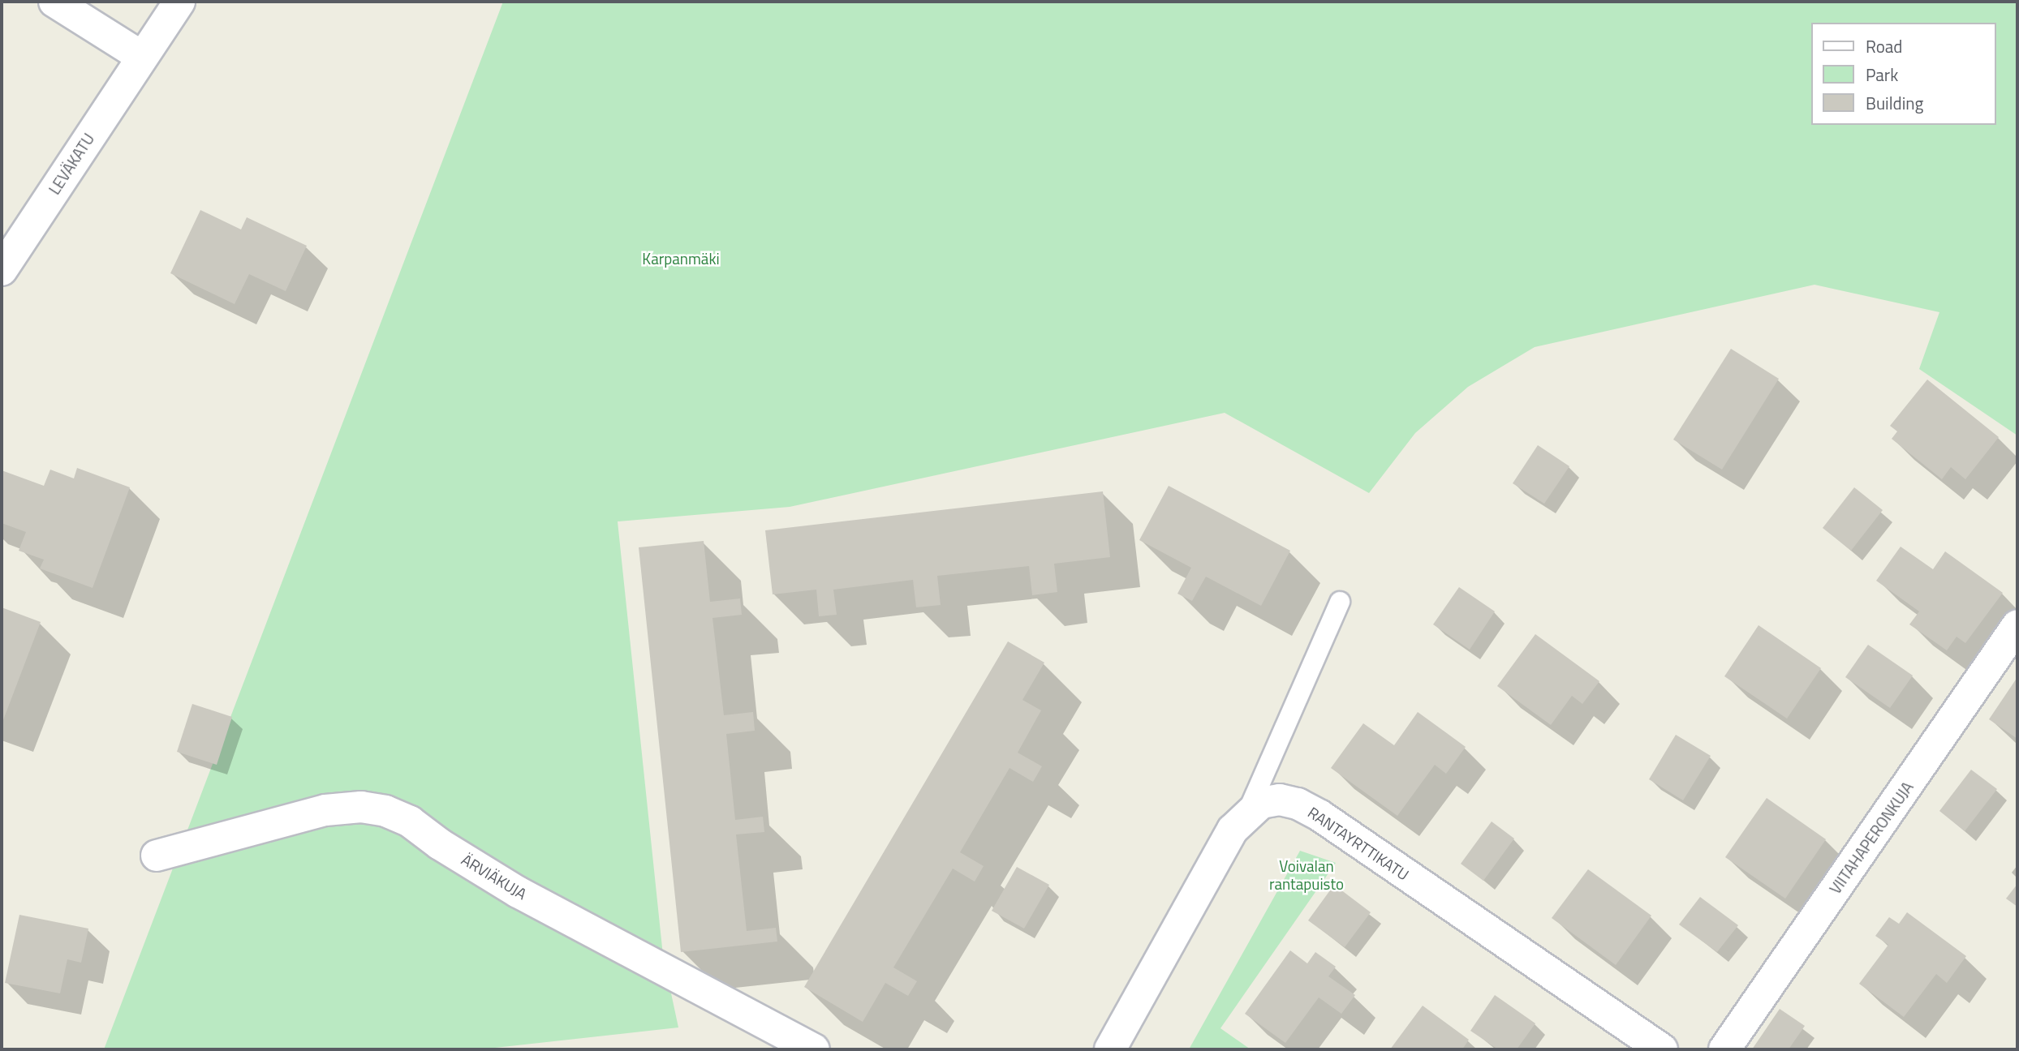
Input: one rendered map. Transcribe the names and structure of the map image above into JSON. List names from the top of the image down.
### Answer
{
  "streets": {
    "street": [
      "LEVÄKATU",
      "VIITAHAPERONKUJA",
      "RANTAYRTTIKATU",
      "ÄRVIÄKUJA"
    ]
  },
  "parks": ["Karpanmäki", "Voivalan rantapuisto"],
  "legend": ["Road", "Park", "Building"]
}
